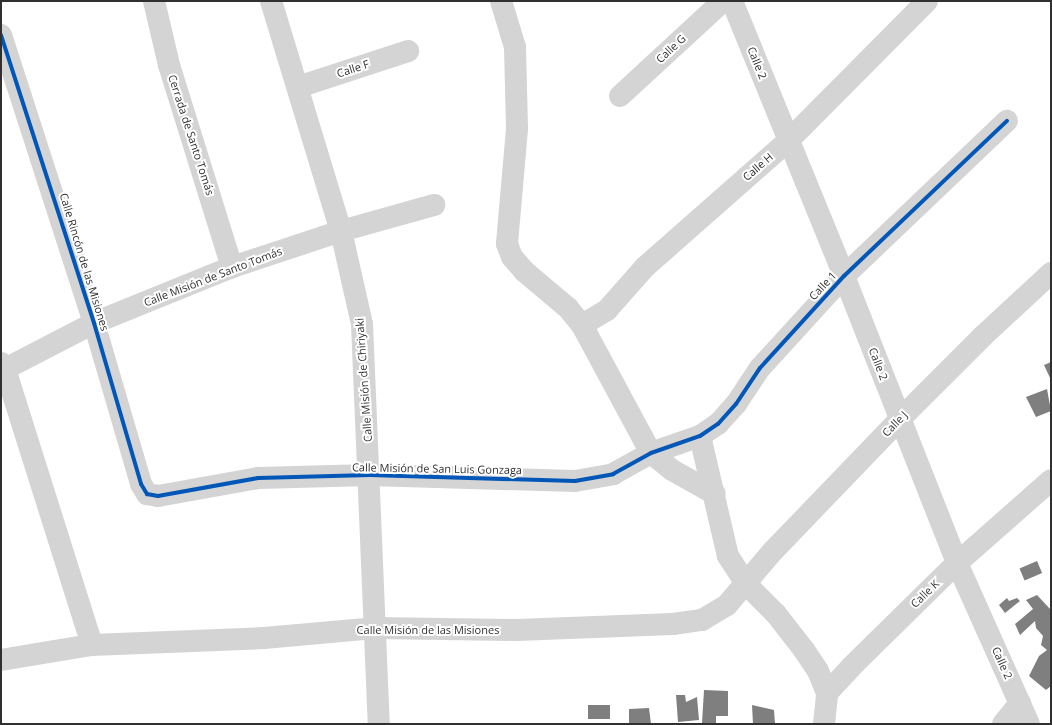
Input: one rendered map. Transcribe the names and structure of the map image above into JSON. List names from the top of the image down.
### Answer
{
  "streets": {
    "street": [
      "Calle G",
      "Calle 2",
      "Calle F",
      "Cerrada de Santo Tomás",
      "Calle H",
      "Calle Rincón de las Misiones",
      "Calle Misión de Santo Tomás",
      "Calle 1",
      "Calle Misión de Chiriyaki",
      "Calle J",
      "Calle Misión de San Luis Gonzaga",
      "Calle K",
      "Calle Misión de las Misiones"
    ]
  },
  "crossings": [
    ["Calle 2", "Calle H"],
    ["Calle 2", "Calle 1"],
    ["Calle 2", "Calle J"],
    ["Calle 2", "Calle K"],
    ["Calle F", "Calle Misión de Chiriyaki"],
    ["Cerrada de Santo Tomás", "Calle Misión de Santo Tomás"],
    ["Calle Rincón de las Misiones", "Calle Misión de Santo Tomás"],
    ["Calle Rincón de las Misiones", "Calle Misión de San Luis Gonzaga"],
    ["Calle Misión de Santo Tomás", "Calle Misión de Chiriyaki"],
    ["Calle 1", "Calle Misión de San Luis Gonzaga"],
    ["Calle Misión de Chiriyaki", "Calle Misión de San Luis Gonzaga"],
    ["Calle Misión de Chiriyaki", "Calle Misión de las Misiones"],
    ["Calle J", "Calle Misión de las Misiones"]
  ]
}
